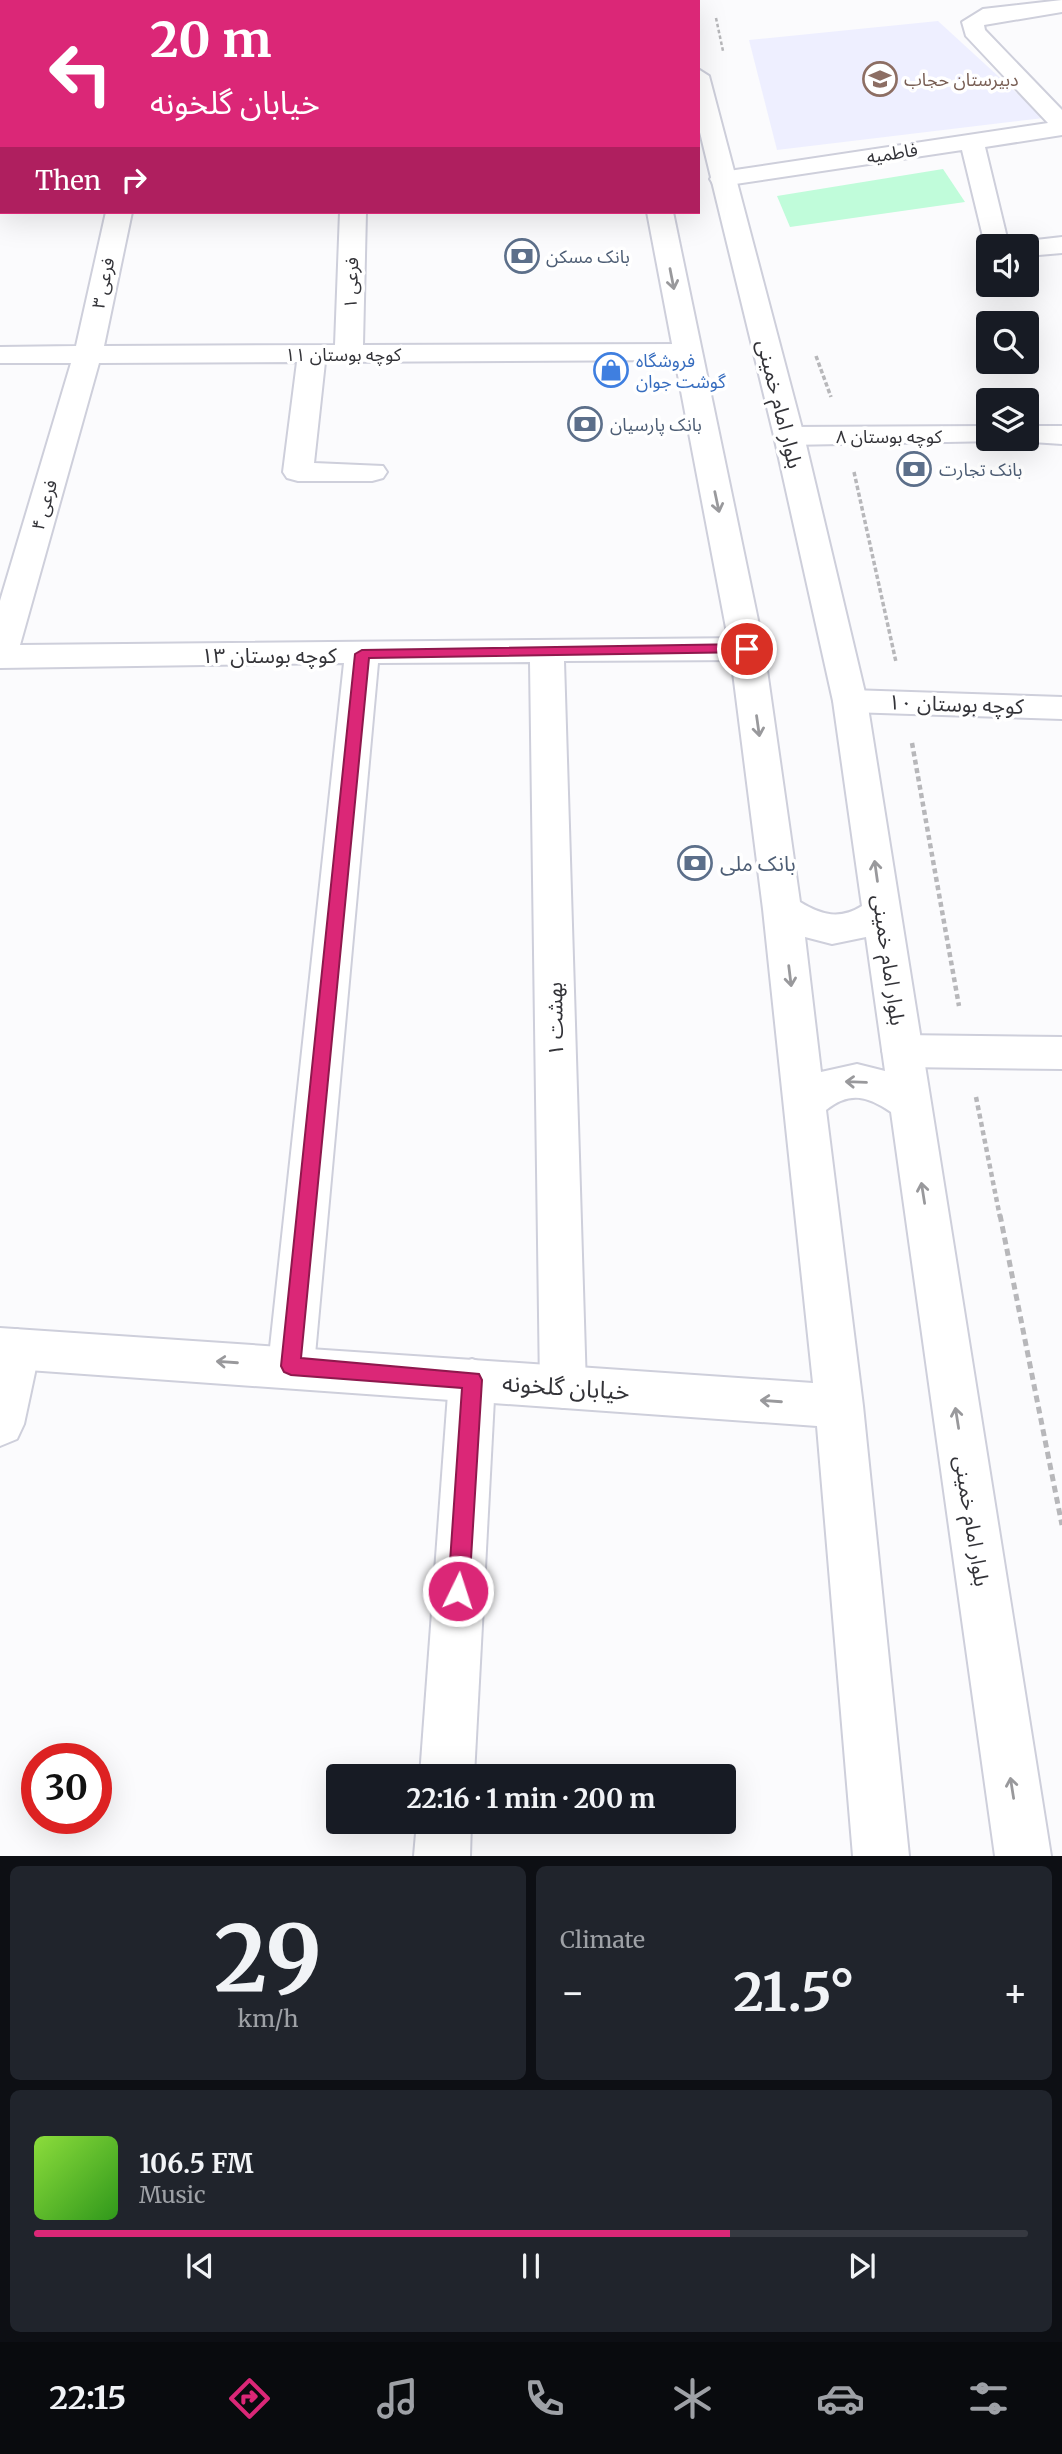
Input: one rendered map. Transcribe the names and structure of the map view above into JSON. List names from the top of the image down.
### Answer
{
  "streets": {
    "street": [
      "فاطمیه",
      "فرعی ۳",
      "فرعی ۱",
      "کوچه بوستان ۱۱",
      "بلوار امام خمینی",
      "کوچه بوستان ۸",
      "فرعی ۴",
      "کوچه بوستان ۱۳",
      "کوچه بوستان ۱۰",
      "بهشت ۱",
      "خیابان گلخونه"
    ]
  },
  "crossings": [
    ["فاطمیه", "بلوار امام خمینی"],
    ["فرعی ۳", "کوچه بوستان ۱۱"],
    ["فرعی ۳", "فرعی ۴"],
    ["فرعی ۱", "کوچه بوستان ۱۱"],
    ["کوچه بوستان ۱۱", "فرعی ۴"],
    ["بلوار امام خمینی", "کوچه بوستان ۸"],
    ["بلوار امام خمینی", "کوچه بوستان ۱۰"],
    ["فرعی ۴", "کوچه بوستان ۱۳"],
    ["کوچه بوستان ۱۳", "بهشت ۱"],
    ["بهشت ۱", "خیابان گلخونه"]
  ],
  "one_way": ["خیابان گلخونه"],
  "places": {
    "school or university": ["دبیرستان حجاب"],
    "bank": [
      "بانک مسکن",
      "بانک پارسیان",
      "بانک تجارت",
      "بانک ملی"
    ],
    "shop": ["فروشگاه گوشت جوان"]
  },
  "page": {
    "turn": ["20 m", "خیابان گلخونه"],
    "then": "Then",
    "limit": "30",
    "trip": "22:16 · 1 min · 200 m",
    "tile": [
      ["29", "km/h"],
      "Climate"
    ],
    "heat": ["−", "21.5°", "+"],
    "song": ["106.5 FM", "Music"],
    "tabs": "22:15"
  }
}
